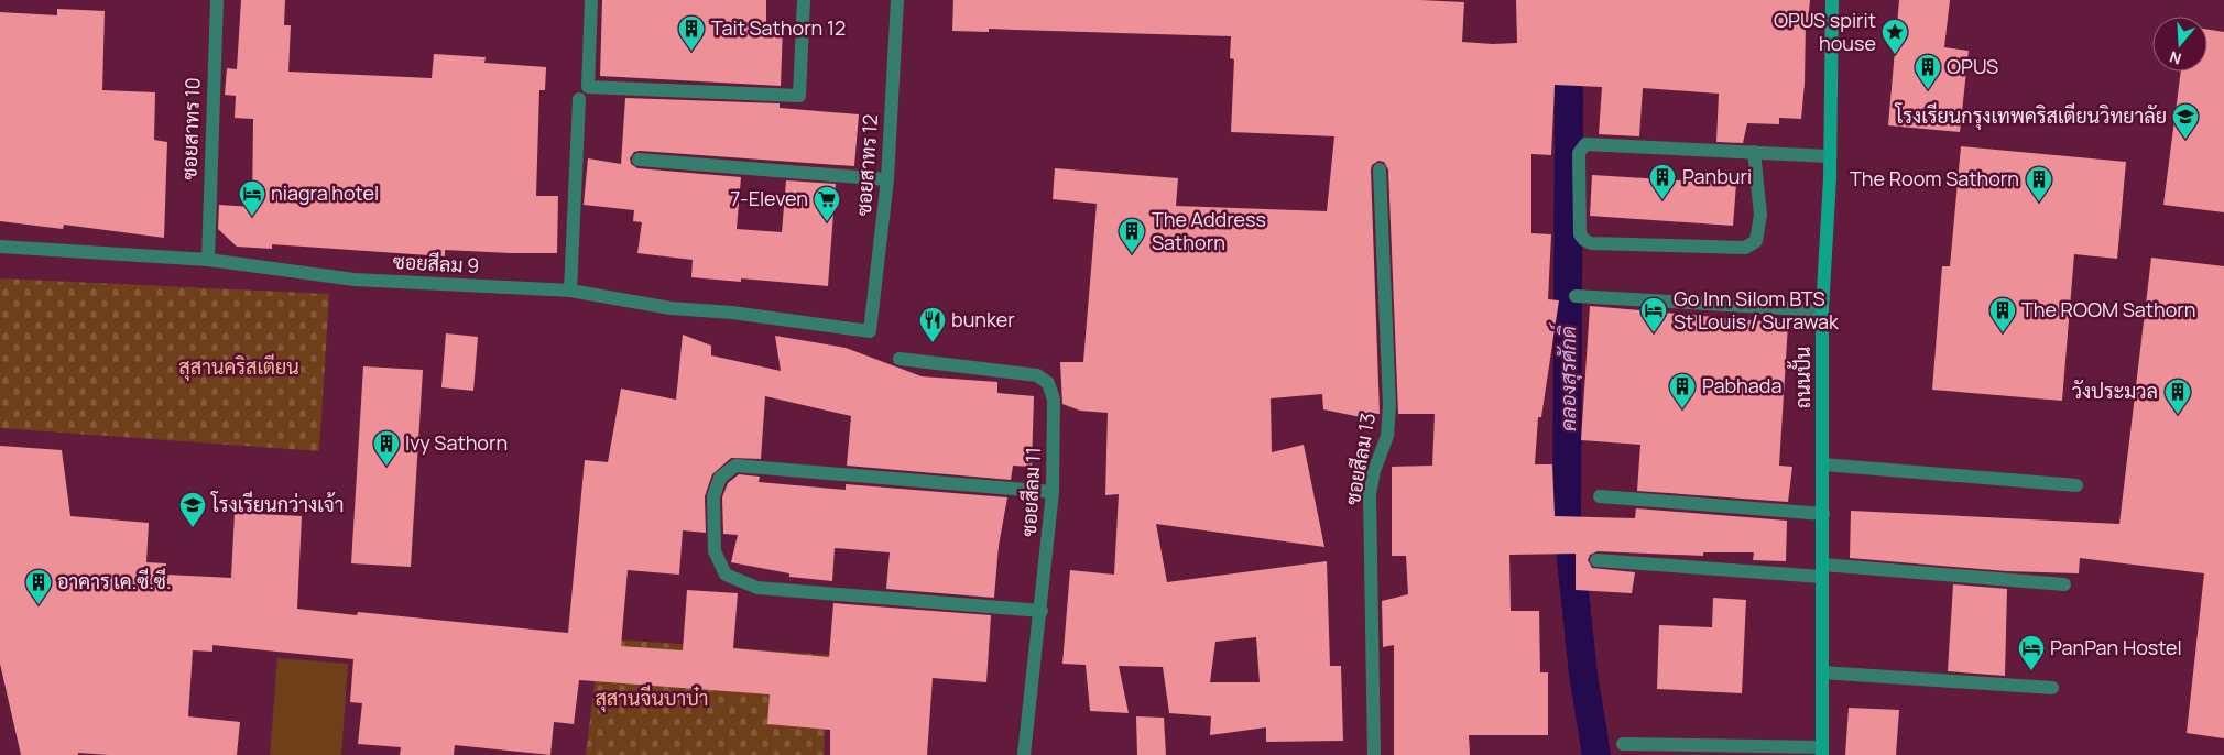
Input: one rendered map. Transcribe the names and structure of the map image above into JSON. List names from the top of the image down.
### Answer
{
  "streets": {
    "street": [
      "ซอยสาทร 10",
      "ซอยสาทร 12",
      "ซอยสีลม 9",
      "ถนนปั้น",
      "ซอยสีลม 13",
      "ซอยสีลม 11"
    ]
  },
  "crossings": [
    ["ซอยสาทร 10", "ซอยสีลม 9"],
    ["ซอยสาทร 12", "ซอยสีลม 9"]
  ],
  "water": ["คลองสุรศักดิ์"],
  "parks": ["สุสานคริสเตียน", "สุสานจีนบาบ๋า"],
  "places": {
    "building": [
      "Tait Sathorn 12",
      "OPUS",
      "Panburi",
      "The Room Sathorn",
      "The Address Sathorn",
      "The ROOM Sathorn",
      "Pabhada",
      "วังประมวล",
      "Ivy Sathorn",
      "อาคาร เค.ซี.ซี."
    ],
    "place": ["OPUS spirit house"],
    "school or university": ["โรงเรียนกรุงเทพคริสเตียนวิทยาลัย", "โรงเรียนกว่างเจ้า"],
    "hotel": ["niagra hotel", "Go Inn Silom BTS St Louis / Surawak", "PanPan Hostel"],
    "supermarket": ["7-Eleven"],
    "restaurant": ["bunker"]
  },
  "north": "bottom"
}
